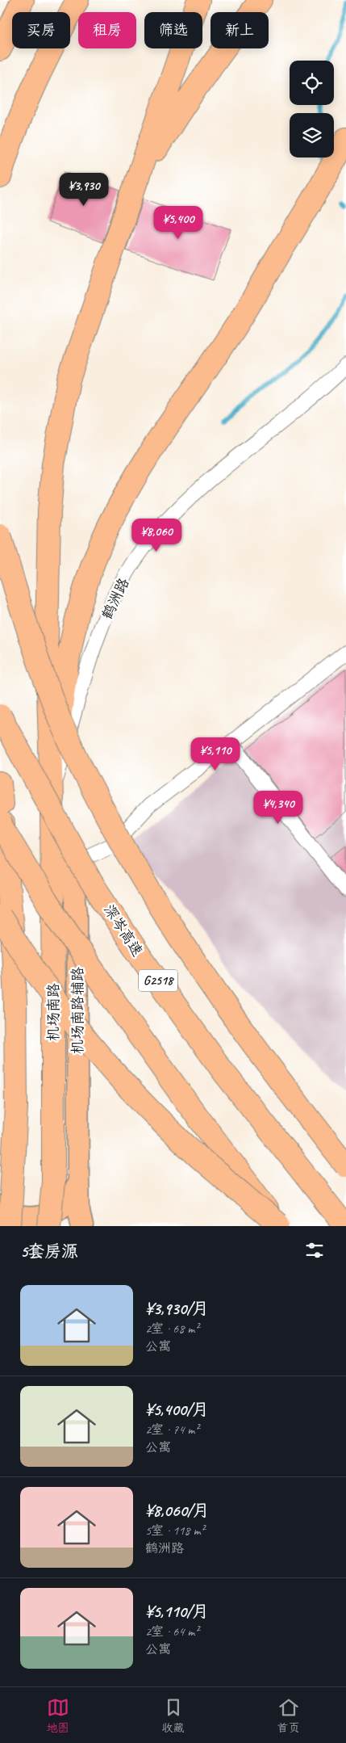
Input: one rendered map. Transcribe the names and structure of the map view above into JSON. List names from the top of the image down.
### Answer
{
  "streets": {
    "highway": ["深岑高速", "G2518", "机场南路"],
    "main road": ["机场南路辅路"],
    "street": ["鹤洲路"]
  },
  "crossings": [
    ["鹤洲路", "机场南路辅路"],
    ["鹤洲路", "机场南路"],
    ["机场南路辅路", "机场南路"]
  ],
  "page": {
    "chip": [
      "买房",
      "租房",
      "筛选",
      "新上"
    ],
    "price": [
      "¥3,930",
      "¥5,400",
      "¥8,060",
      "¥5,110",
      "¥4,340"
    ],
    "heading": "5套房源",
    "list": [
      {
        "name": "¥3,930/月",
        "note": "2室 · 68 m² · 公寓"
      },
      {
        "name": "¥5,400/月",
        "note": "2室 · 74 m² · 公寓"
      },
      {
        "name": "¥8,060/月",
        "note": "5室 · 118 m² · 鹤洲路"
      },
      {
        "name": "¥5,110/月",
        "note": "2室 · 64 m² · 公寓"
      }
    ],
    "tabs": ["地图", "收藏", "首页"]
  }
}
